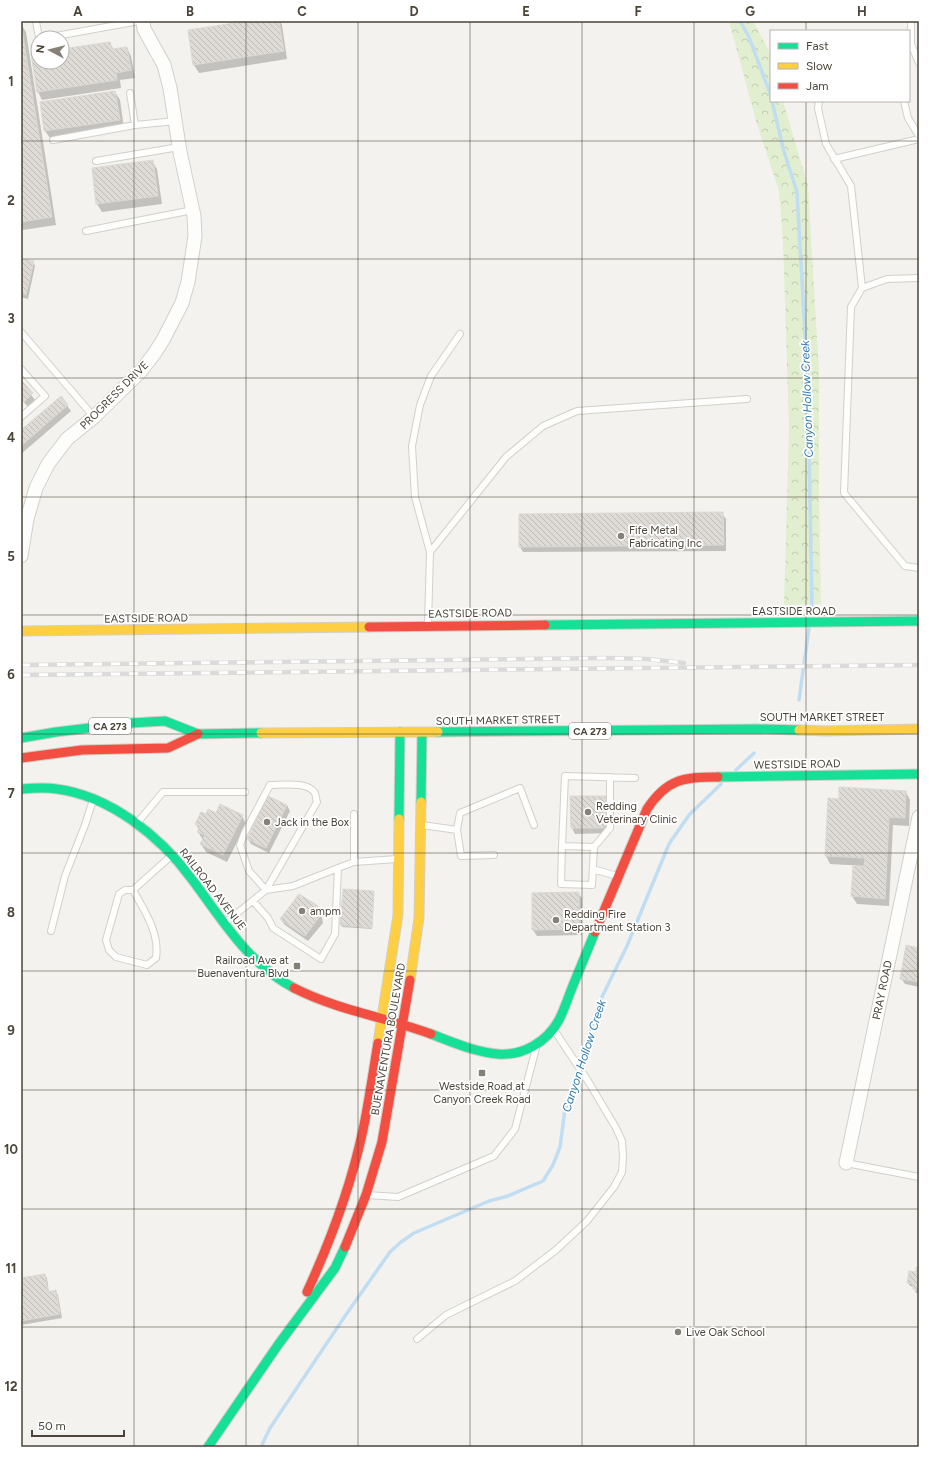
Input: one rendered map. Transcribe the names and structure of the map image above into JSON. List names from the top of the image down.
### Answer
{
  "streets": {
    "main road": [
      "EASTSIDE ROAD",
      "SOUTH MARKET STREET",
      "CA 273",
      "WESTSIDE ROAD",
      "RAILROAD AVENUE",
      "BUENAVENTURA BOULEVARD"
    ],
    "street": ["PROGRESS DRIVE", "PRAY ROAD"]
  },
  "crossings": [
    ["SOUTH MARKET STREET", "BUENAVENTURA BOULEVARD"],
    ["RAILROAD AVENUE", "BUENAVENTURA BOULEVARD"]
  ],
  "water": ["Canyon Hollow Creek"],
  "places": {
    "other": [
      "Fife Metal Fabricating Inc",
      "Redding Veterinary Clinic",
      "Jack in the Box",
      "ampm",
      "Redding Fire Department Station 3",
      "Live Oak School"
    ],
    "transit": ["Railroad Ave at Buenaventura Blvd", "Westside Road at Canyon Creek Road"]
  },
  "legend": ["Fast", "Slow", "Jam"],
  "scale_bar": "50 m",
  "north": "left",
  "grid": {
    "columns": [
      "A",
      "B",
      "C",
      "D",
      "E",
      "F",
      "G",
      "H"
    ],
    "rows": [
      "1",
      "2",
      "3",
      "4",
      "5",
      "6",
      "7",
      "8",
      "9",
      "10",
      "11",
      "12"
    ]
  }
}
